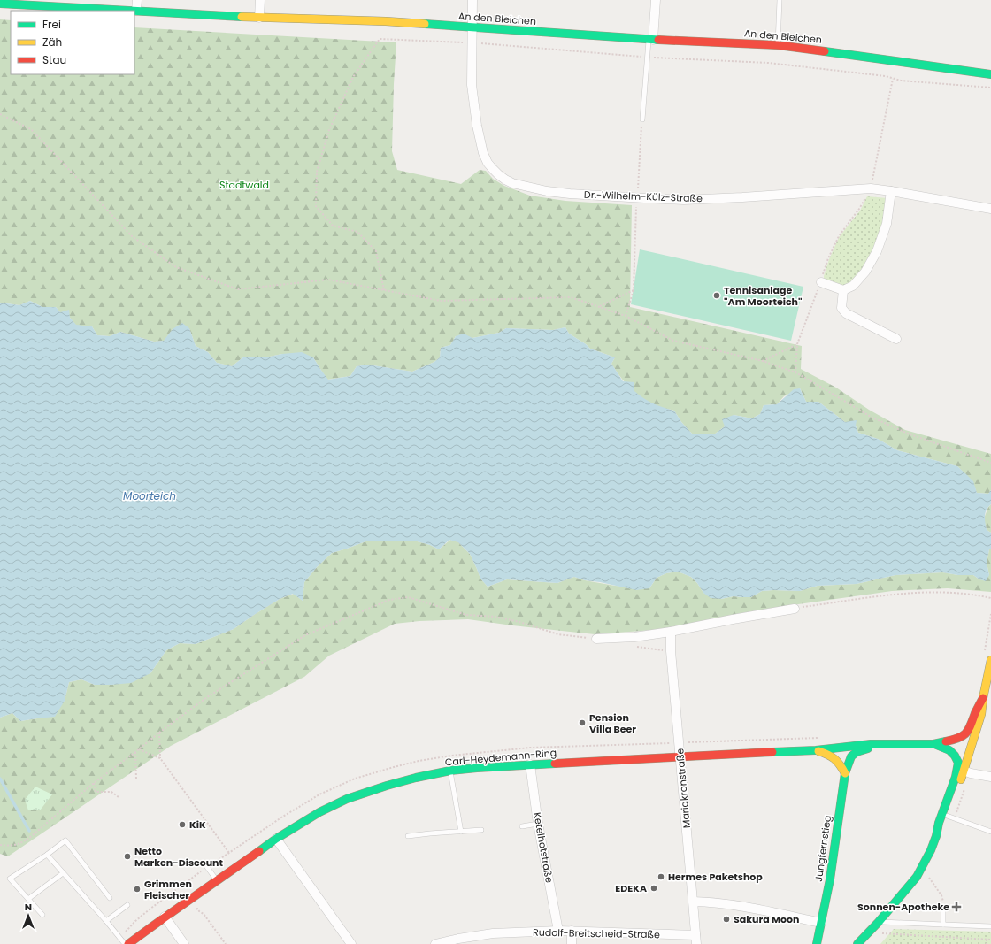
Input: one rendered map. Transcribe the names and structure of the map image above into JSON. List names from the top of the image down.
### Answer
{
  "streets": {
    "main road": ["An den Bleichen", "Carl-Heydemann-Ring", "Jungfernstieg"],
    "street": [
      "Dr.-Wilhelm-Külz-Straße",
      "Mariakronstraße",
      "Ketelhotstraße",
      "Rudolf-Breitscheid-Straße"
    ]
  },
  "crossings": [
    ["An den Bleichen", "Dr.-Wilhelm-Külz-Straße"],
    ["Carl-Heydemann-Ring", "Mariakronstraße"],
    ["Carl-Heydemann-Ring", "Ketelhotstraße"],
    ["Carl-Heydemann-Ring", "Jungfernstieg"],
    ["Mariakronstraße", "Rudolf-Breitscheid-Straße"],
    ["Ketelhotstraße", "Rudolf-Breitscheid-Straße"]
  ],
  "water": ["Moorteich"],
  "parks": ["Stadtwald"],
  "places": {
    "other": [
      "Tennisanlage \"Am Moorteich\"",
      "Pension Villa Beer",
      "KiK",
      "Netto Marken-Discount",
      "Hermes Paketshop",
      "EDEKA",
      "Grimmen Fleischer",
      "Sakura Moon"
    ],
    "health": ["Sonnen-Apotheke"]
  },
  "legend": ["Frei", "Zäh", "Stau"],
  "north": "top"
}
